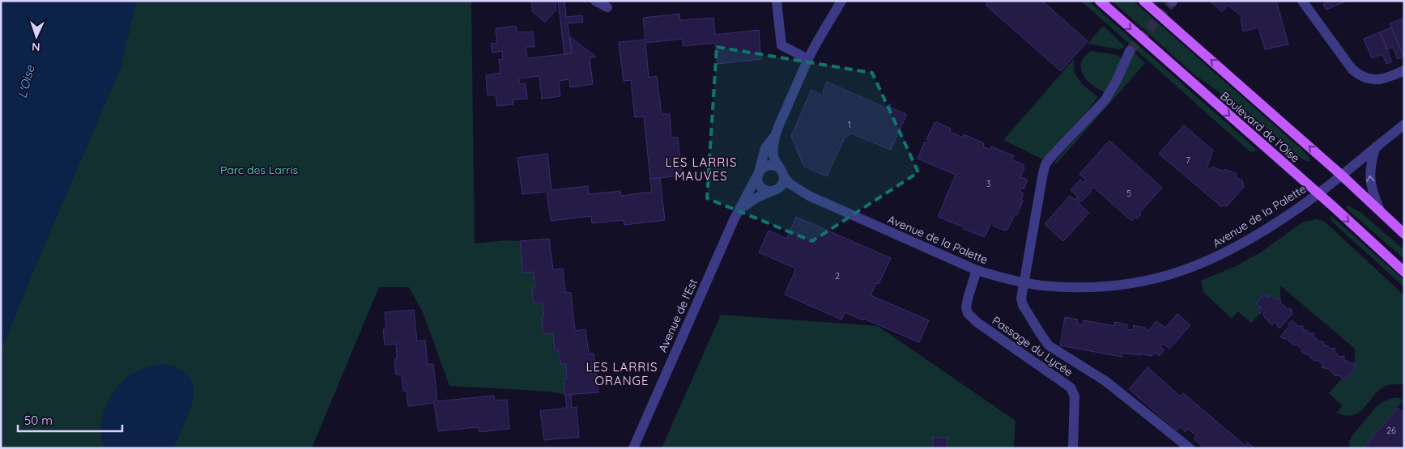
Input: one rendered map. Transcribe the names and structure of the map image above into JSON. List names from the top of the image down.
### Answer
{
  "streets": {
    "main road": ["Boulevard de l'Oise"],
    "street": ["Avenue de la Palette", "Avenue de l'Est", "Passage du Lycée"]
  },
  "crossings": [
    ["Boulevard de l'Oise", "Avenue de la Palette"],
    ["Avenue de la Palette", "Avenue de l'Est"],
    ["Avenue de la Palette", "Passage du Lycée"]
  ],
  "districts": ["LES LARRIS MAUVES", "LES LARRIS ORANGE"],
  "water": ["L'Oise"],
  "parks": ["Parc des Larris"],
  "house_numbers": [
    "1",
    "7",
    "3",
    "5",
    "2",
    "26"
  ],
  "scale_bar": "50 m",
  "north": "bottom"
}
